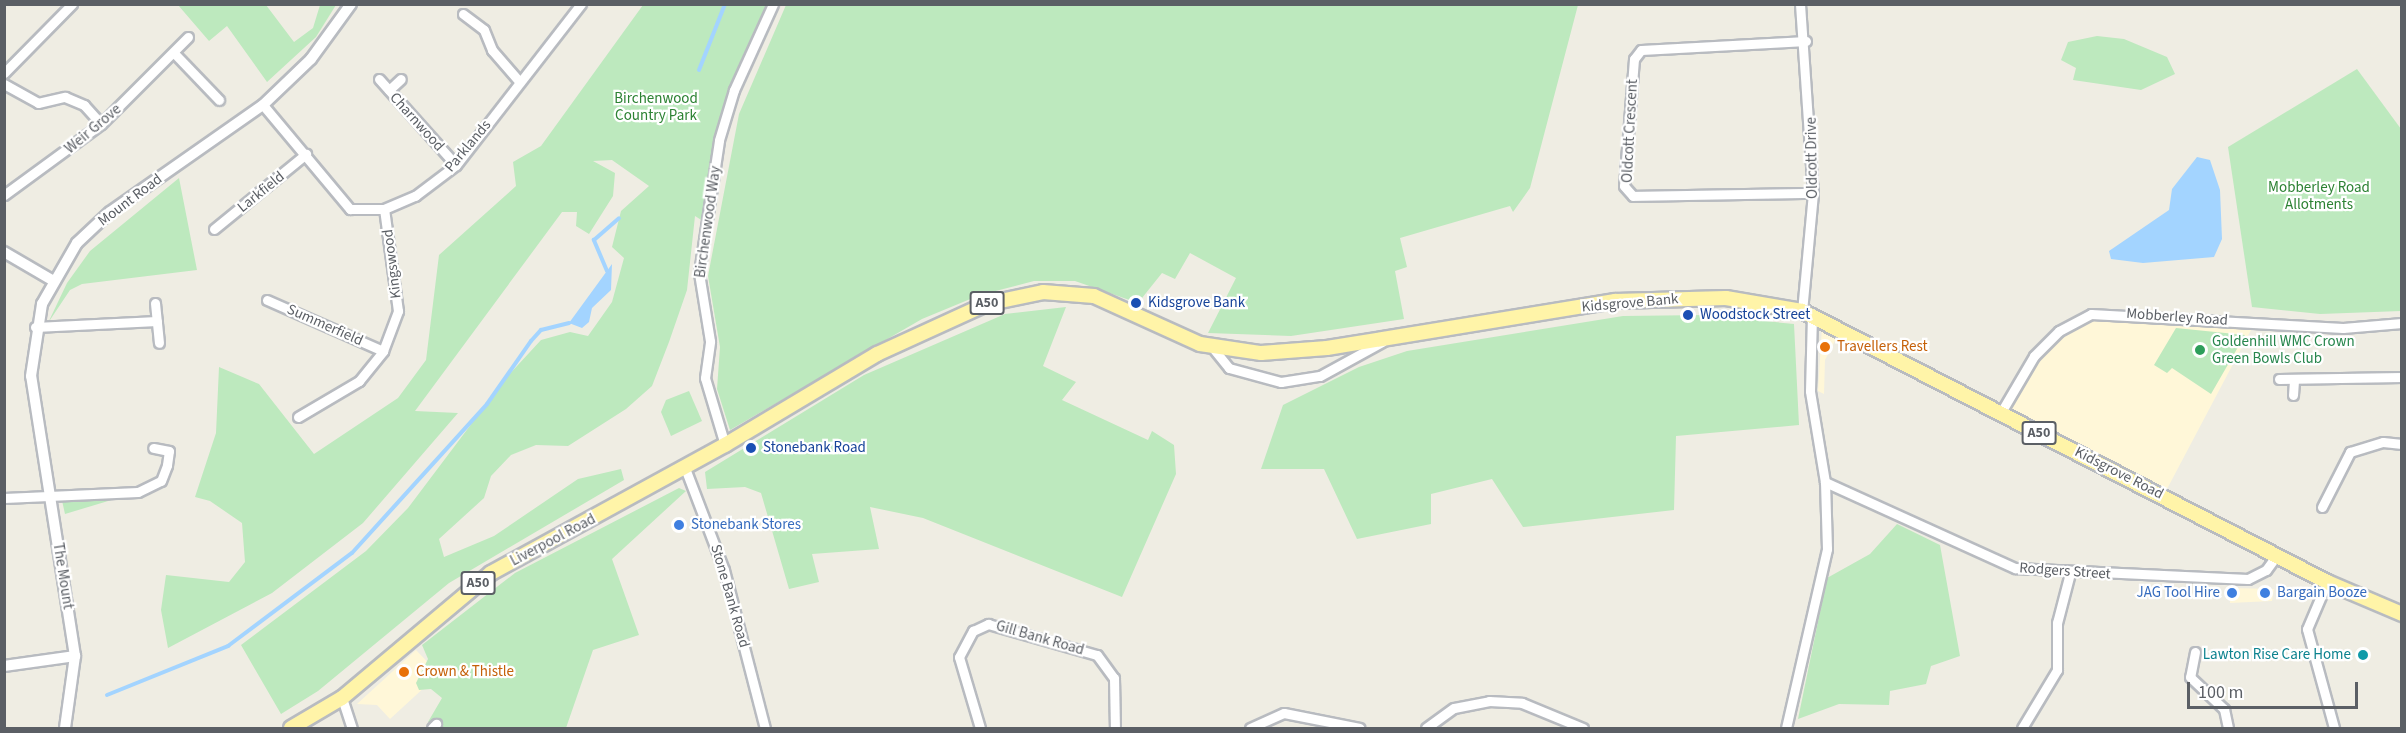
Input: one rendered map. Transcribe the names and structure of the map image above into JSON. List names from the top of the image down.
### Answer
{
  "streets": {
    "main road": [
      "A50",
      "Kidsgrove Bank",
      "Kidsgrove Road",
      "Liverpool Road"
    ],
    "street": [
      "Charnwood",
      "Weir Grove",
      "Oldcott Crescent",
      "Parklands",
      "Oldcott Drive",
      "Larkfield",
      "Mount Road",
      "Birchenwood Way",
      "Kingswood",
      "Mobberley Road",
      "Summerfield",
      "Rodgers Street",
      "The Mount",
      "Stone Bank Road",
      "Gill Bank Road"
    ]
  },
  "crossings": [
    ["Charnwood", "Parklands"],
    ["Oldcott Crescent", "Oldcott Drive"],
    ["Parklands", "Larkfield"],
    ["Parklands", "Mount Road"],
    ["Parklands", "Kingswood"],
    ["Oldcott Drive", "Kidsgrove Bank"],
    ["Oldcott Drive", "Kidsgrove Road"],
    ["Mount Road", "The Mount"],
    ["Birchenwood Way", "Liverpool Road"],
    ["Kingswood", "Summerfield"],
    ["A50", "Kidsgrove Road"],
    ["A50", "Rodgers Street"],
    ["Kidsgrove Bank", "Kidsgrove Road"],
    ["Kidsgrove Bank", "Liverpool Road"],
    ["Mobberley Road", "Kidsgrove Road"],
    ["Kidsgrove Road", "Rodgers Street"],
    ["Liverpool Road", "Stone Bank Road"]
  ],
  "parks": ["Birchenwood Country Park", "Mobberley Road Allotments"],
  "places": [
    "Kidsgrove Bank",
    "Woodstock Street",
    "Travellers Rest",
    "Goldenhill WMC Crown Green Bowls Club",
    "Stonebank Road",
    "Stonebank Stores",
    "JAG Tool Hire",
    "Bargain Booze",
    "Lawton Rise Care Home",
    "Crown & Thistle"
  ],
  "scale_bar": "100 m"
}
